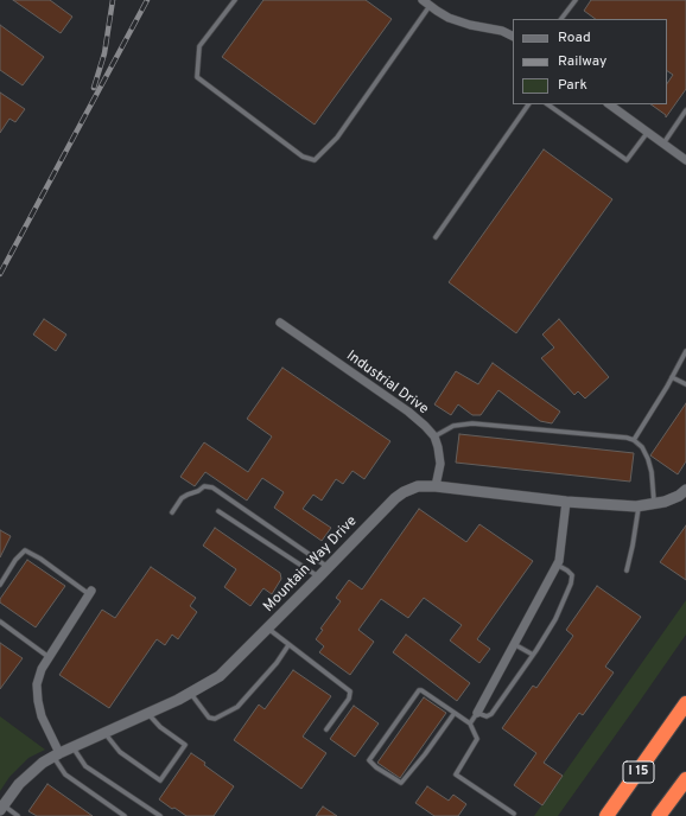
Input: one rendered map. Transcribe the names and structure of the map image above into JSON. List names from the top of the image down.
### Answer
{
  "streets": {
    "highway": ["I 15"],
    "street": ["Industrial Drive", "Mountain Way Drive"]
  },
  "legend": ["Road", "Railway", "Park"]
}
